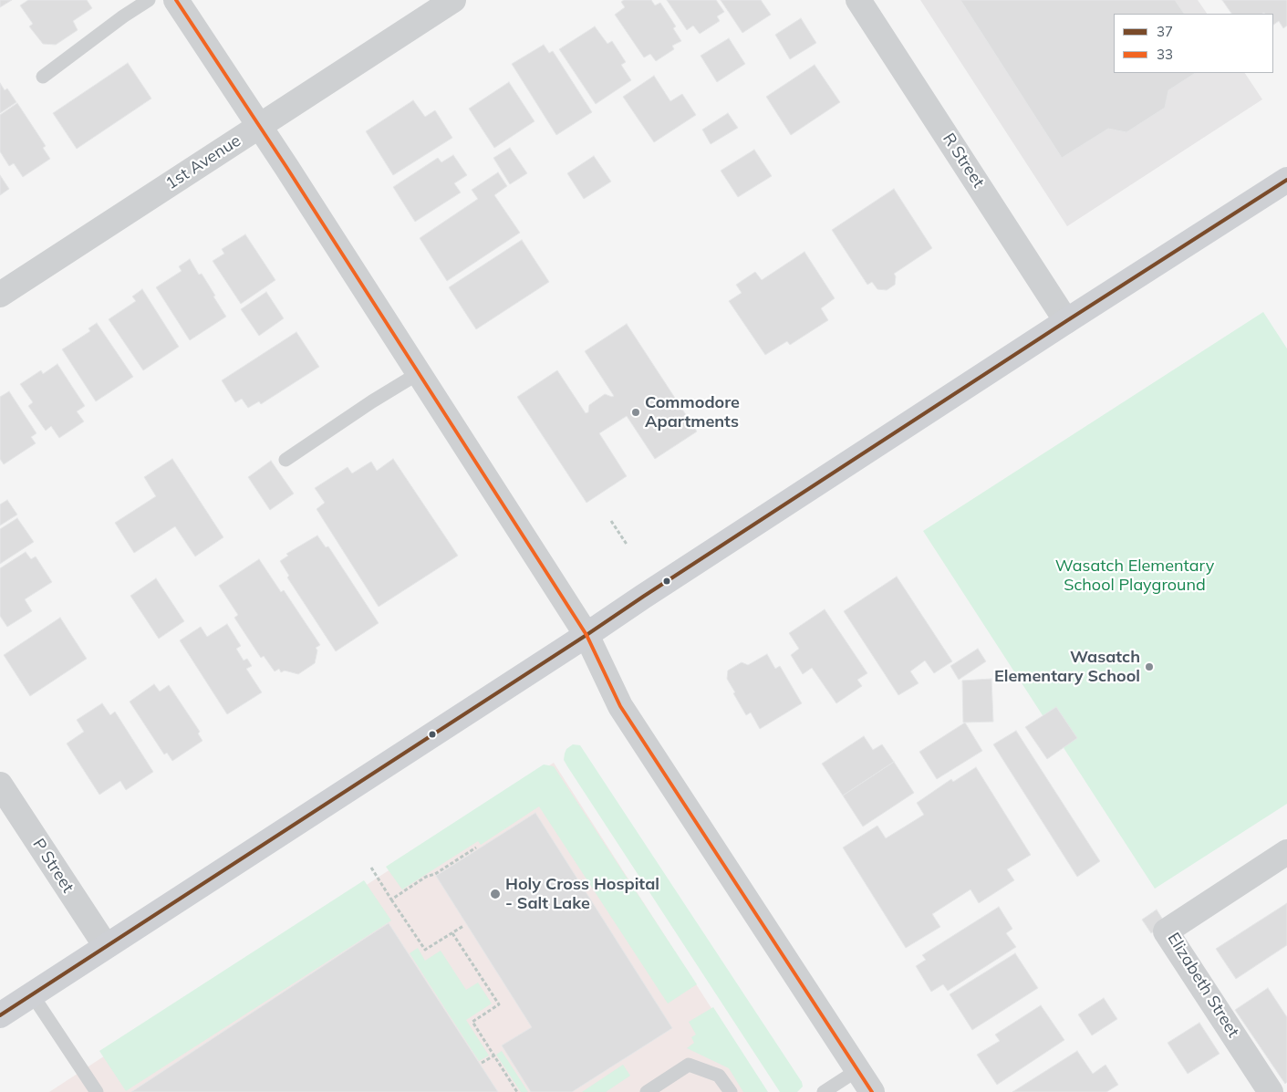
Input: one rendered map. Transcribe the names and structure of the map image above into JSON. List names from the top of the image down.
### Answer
{
  "streets": {
    "street": [
      "R Street",
      "1st Avenue",
      "P Street",
      "Elizabeth Street"
    ]
  },
  "parks": ["Wasatch Elementary School Playground"],
  "places": ["Commodore Apartments", "Wasatch Elementary School", "Holy Cross Hospital - Salt Lake"],
  "lines": ["transit line 33", "transit line 37"],
  "legend": ["37", "33"]
}
